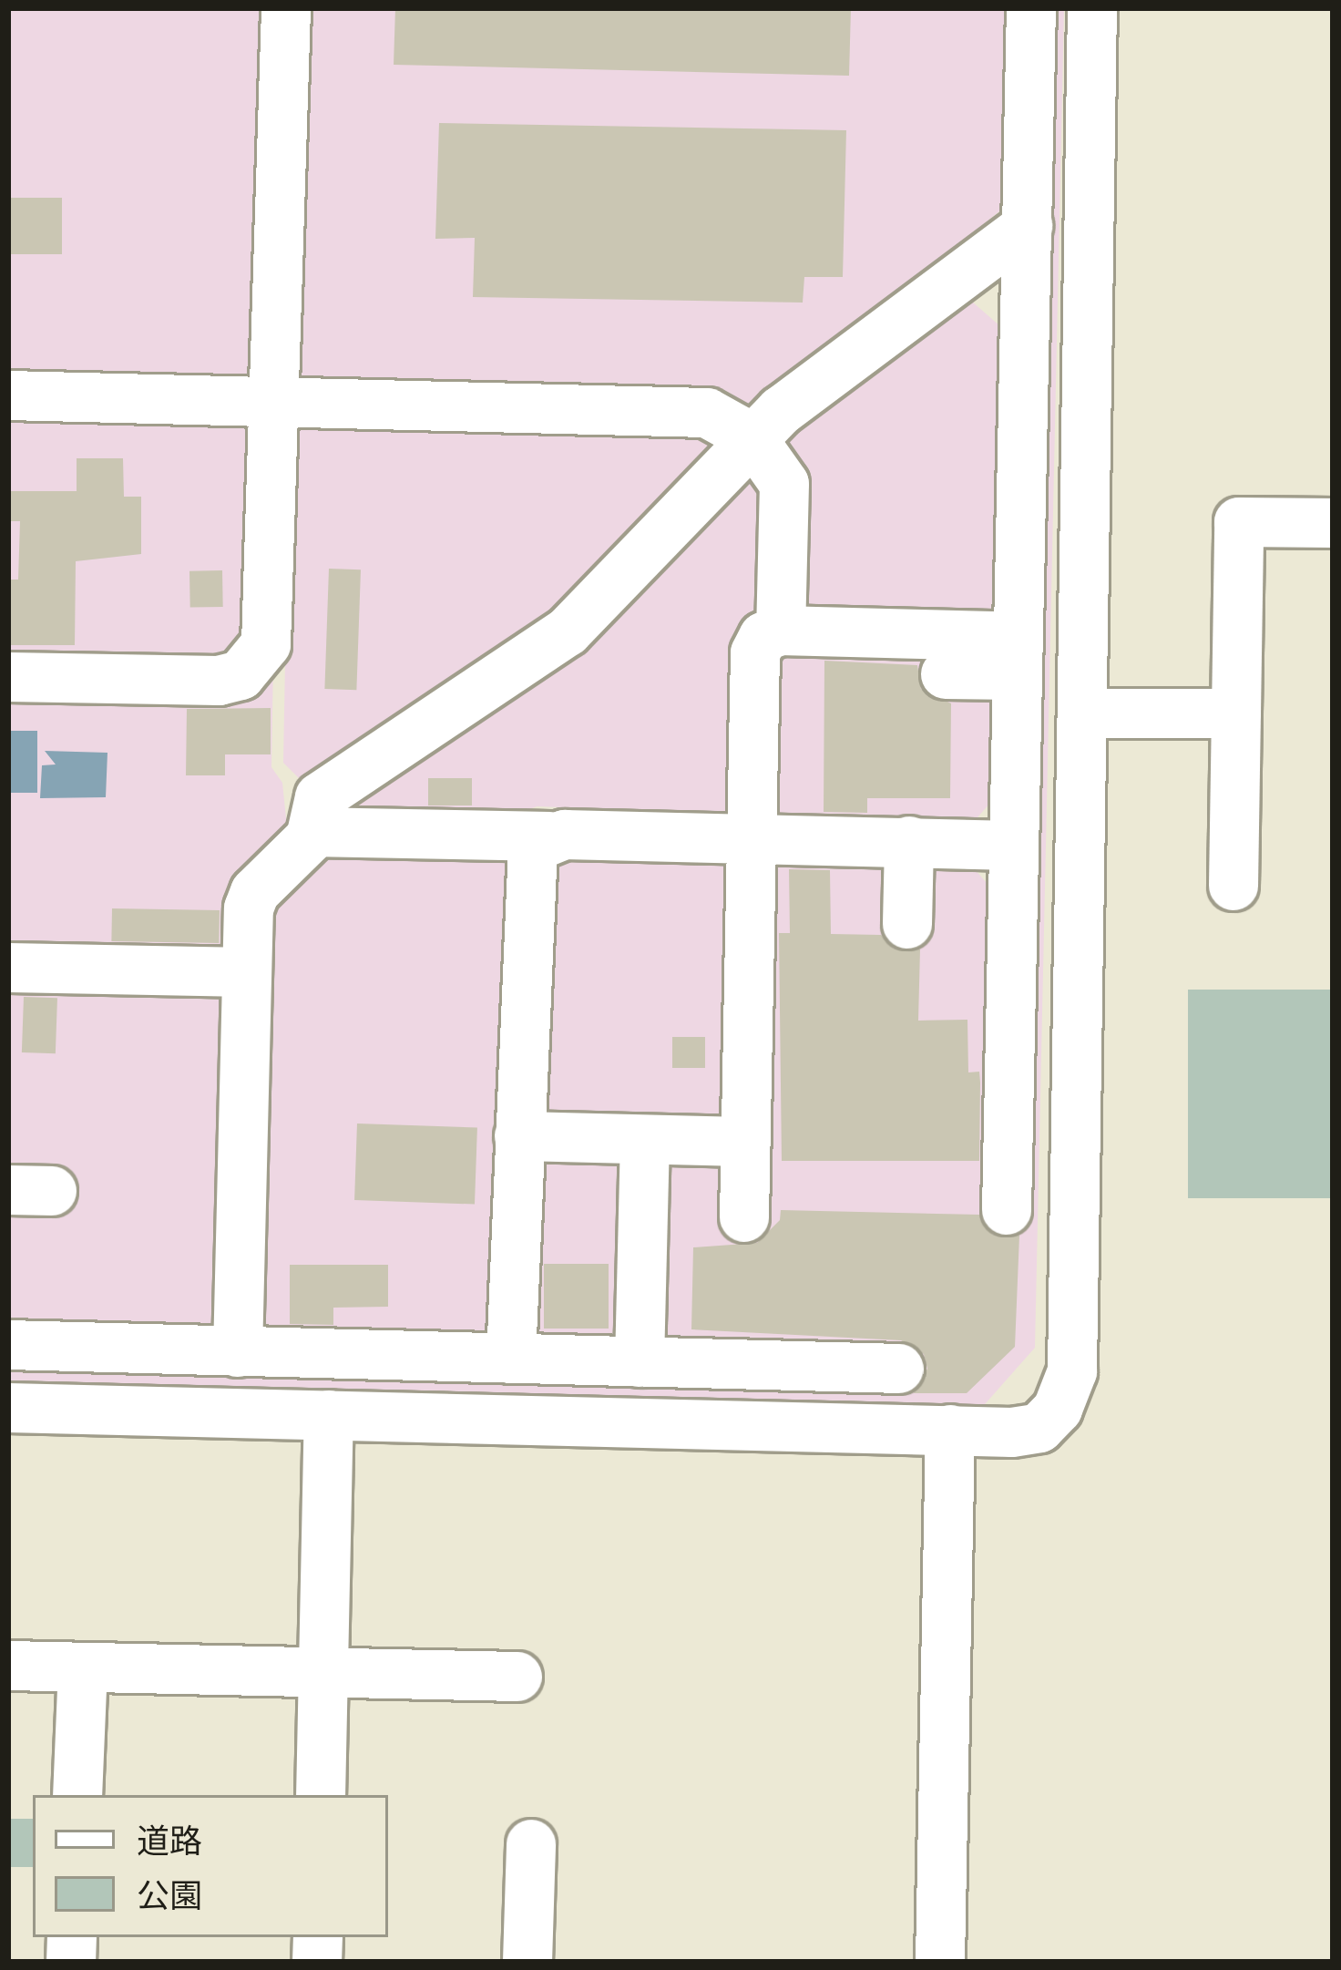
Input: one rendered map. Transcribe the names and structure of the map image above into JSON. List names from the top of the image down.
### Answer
{
  "legend": ["道路", "公園"]
}
